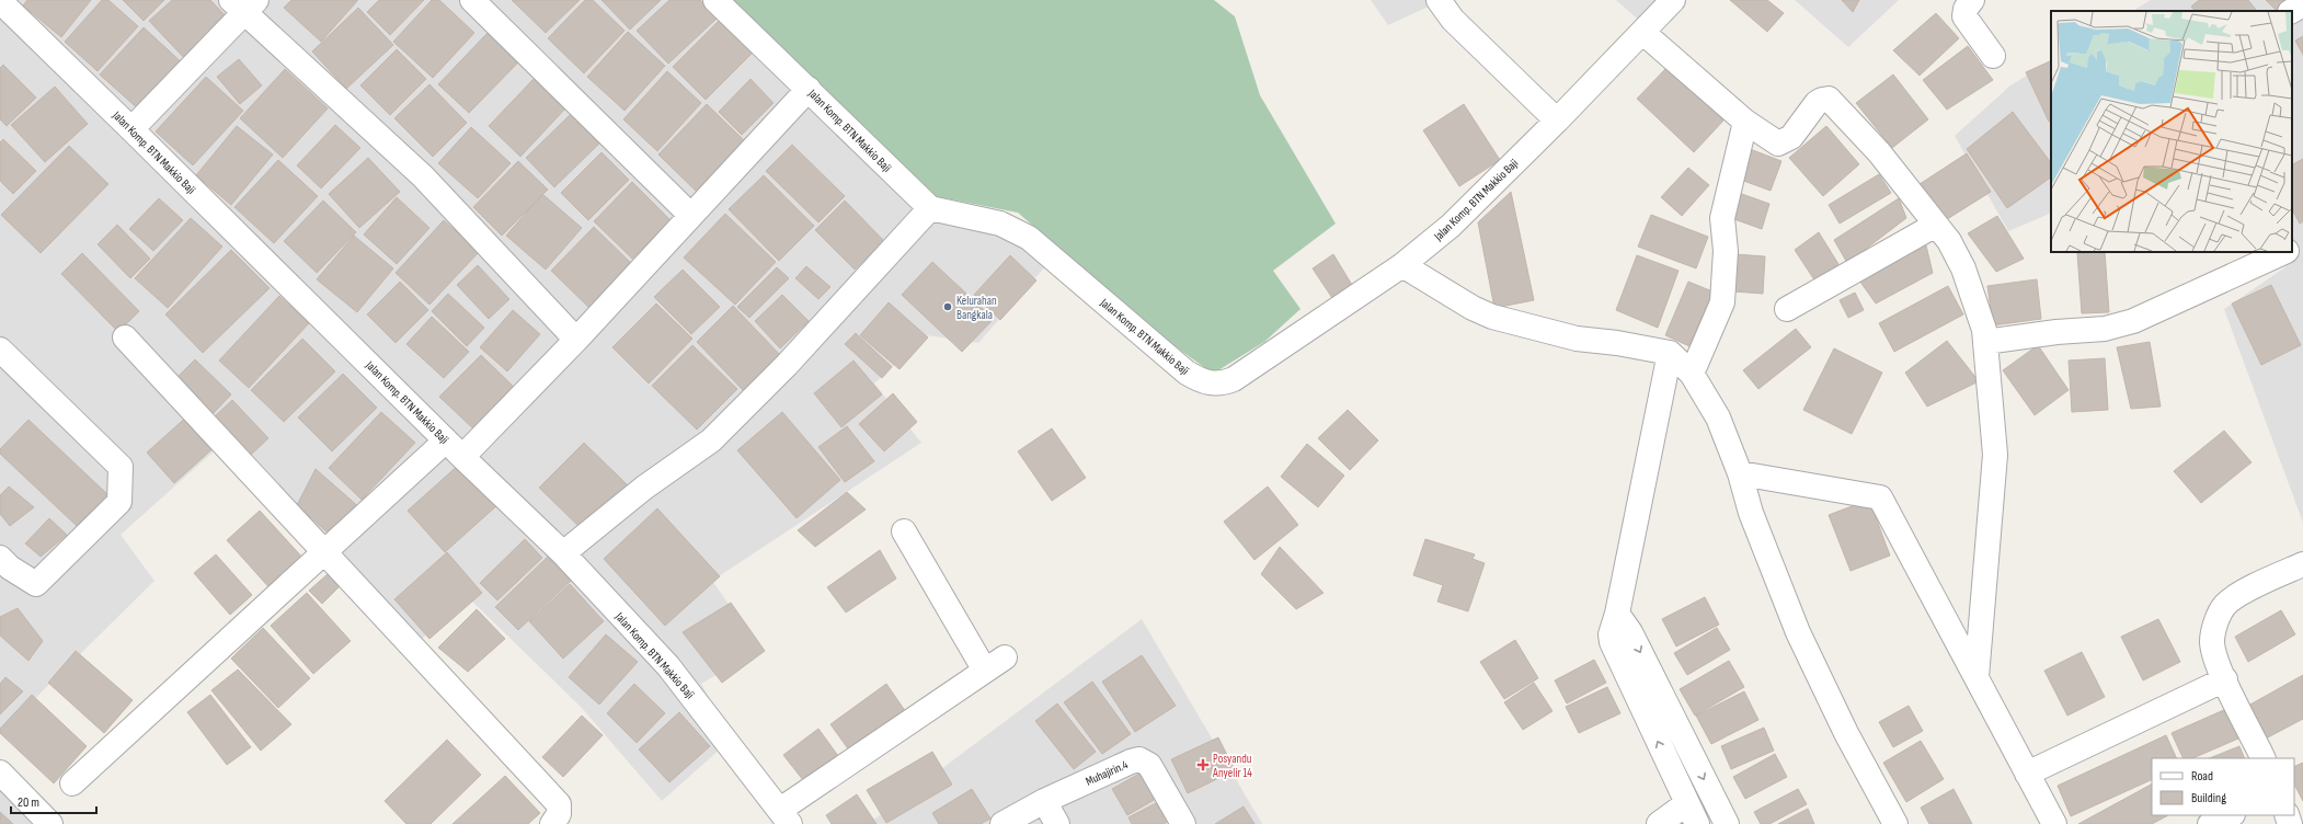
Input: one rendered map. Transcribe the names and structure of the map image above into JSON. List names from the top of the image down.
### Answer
{
  "streets": {
    "street": ["Jalan Komp. BTN Makkio Baji", "Muhajirin.4"]
  },
  "places": {
    "other": ["Kelurahan Bangkala"],
    "health": ["Posyandu Anyelir 14"]
  },
  "legend": ["Road", "Building"],
  "scale_bar": "20 m"
}
